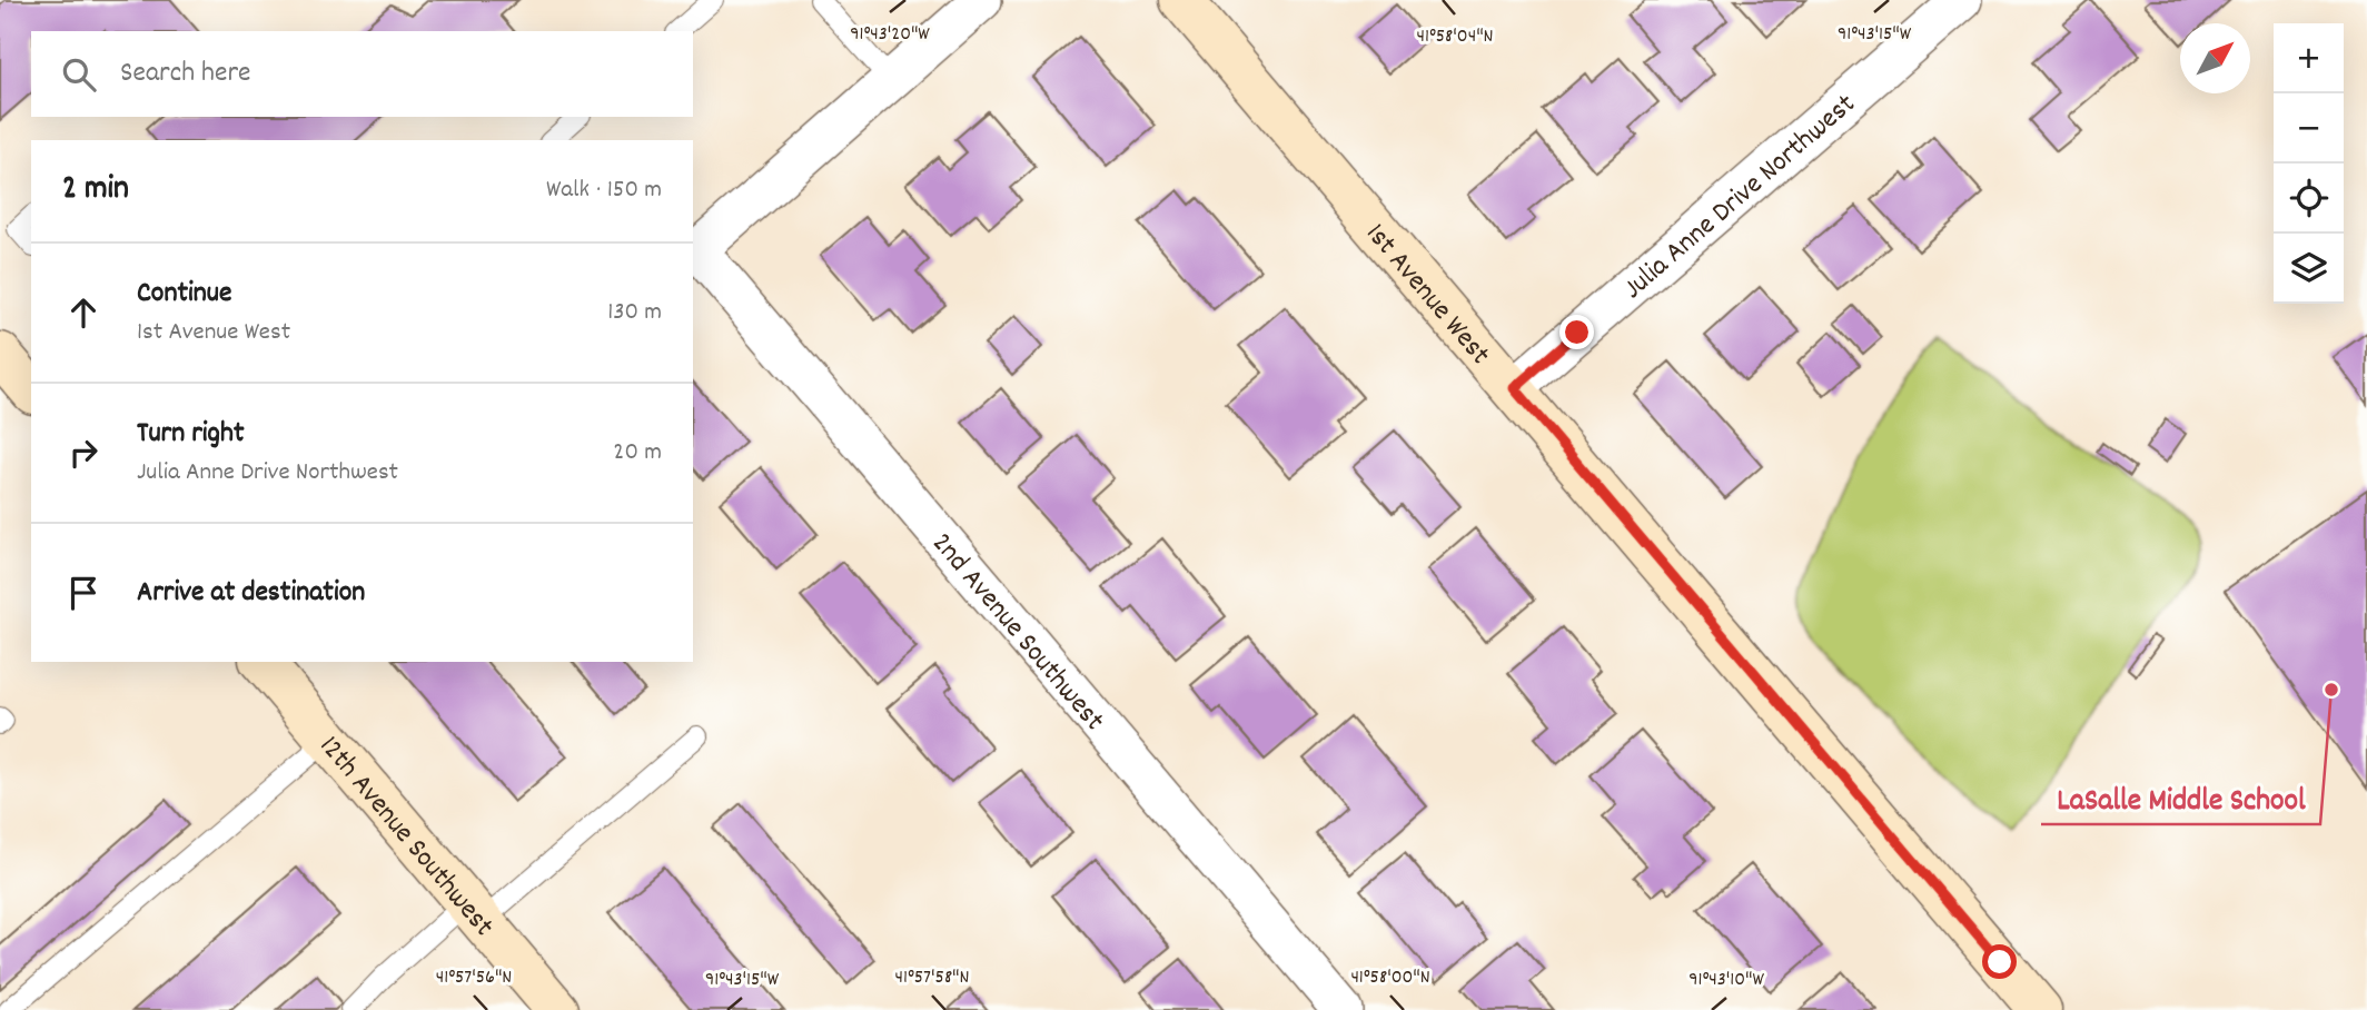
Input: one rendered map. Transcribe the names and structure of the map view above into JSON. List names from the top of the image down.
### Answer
{
  "streets": {
    "street": [
      "Julia Anne Drive Northwest",
      "1st Avenue West",
      "2nd Avenue Southwest",
      "12th Avenue Southwest"
    ]
  },
  "crossings": [
    ["Julia Anne Drive Northwest", "1st Avenue West"]
  ],
  "places": ["LaSalle Middle School"],
  "north": "top right",
  "page": {
    "map_buttons": ["+", "−"],
    "search": "Search here",
    "heading": ["2 min", "Walk · 150 m"],
    "list": [
      ["Continue", "1st Avenue West", "130 m"],
      ["Turn right", "Julia Anne Drive Northwest", "20 m"],
      "Arrive at destination"
    ]
  },
  "coordinates": [
    "91°43'20\"W",
    "91°43'15\"W",
    "41°58'04\"N",
    "41°57'56\"N",
    "41°57'58\"N",
    "41°58'00\"N",
    "91°43'10\"W"
  ]
}
